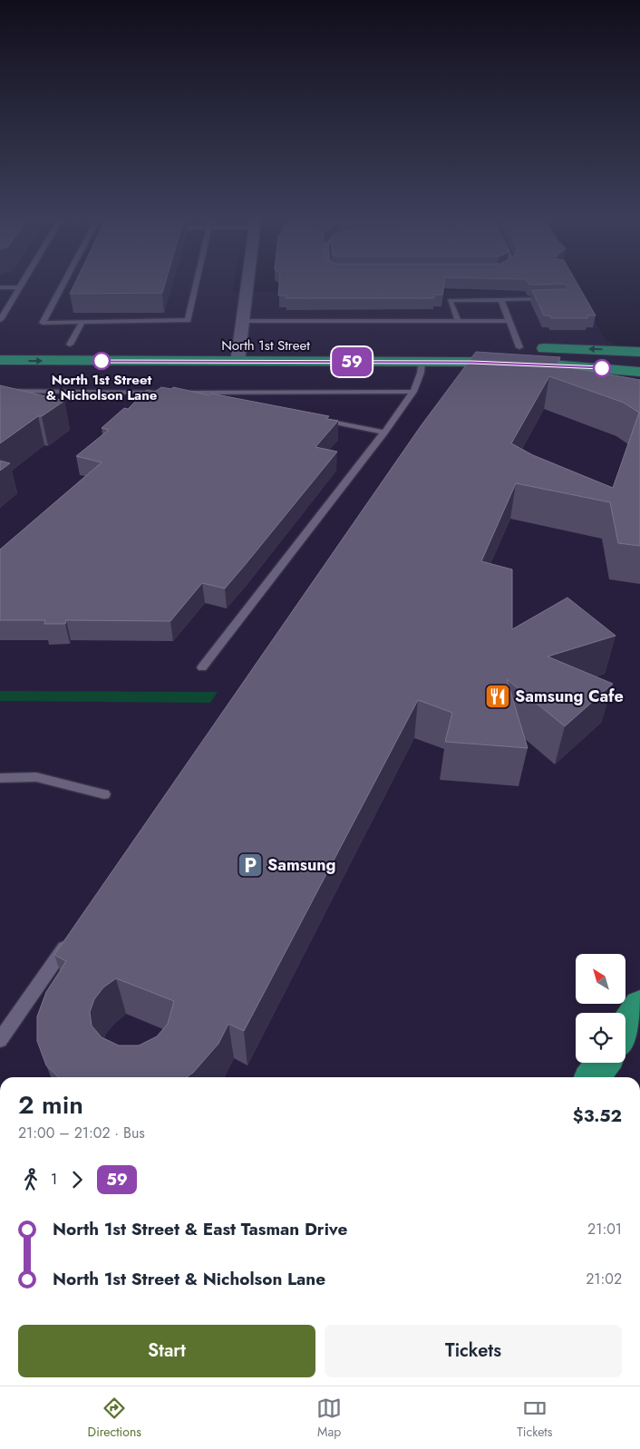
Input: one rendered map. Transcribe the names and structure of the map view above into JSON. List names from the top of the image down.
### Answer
{
  "streets": {
    "main road": ["North 1st Street"]
  },
  "one_way": ["North 1st Street"],
  "places": {
    "other": ["North 1st Street & Nicholson Lane"],
    "restaurant": ["Samsung Cafe"],
    "parking": ["Samsung"]
  },
  "lines": ["bus line 59"],
  "north": "top left",
  "page": {
    "on_map": "59",
    "heading": ["2 min", "21:00 – 21:02 · Bus", "$3.52"],
    "legs": ["1", "59"],
    "list": [
      {
        "name": "North 1st Street & East Tasman Drive",
        "value": "21:01"
      },
      {
        "name": "North 1st Street & Nicholson Lane",
        "value": "21:02"
      }
    ],
    "buttons": ["Start", "Tickets"],
    "tabs": ["Directions", "Map", "Tickets"]
  }
}
